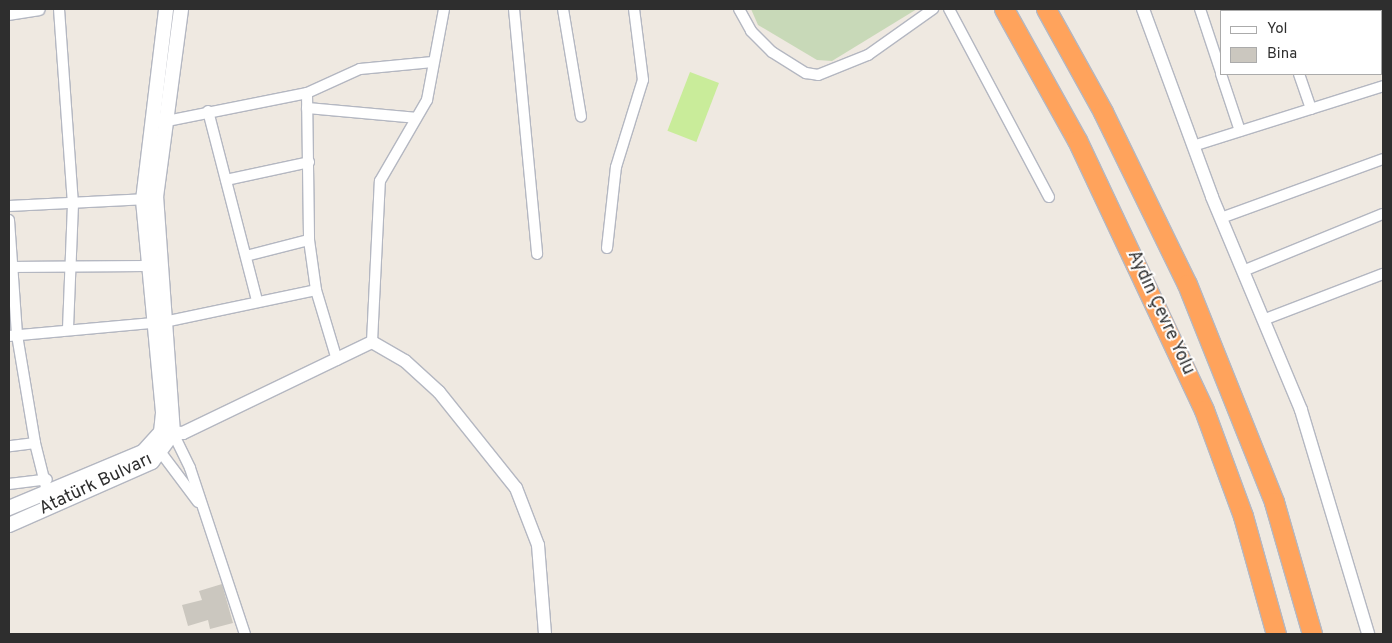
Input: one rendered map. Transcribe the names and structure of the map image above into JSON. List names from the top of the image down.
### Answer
{
  "streets": {
    "highway": ["Aydın Çevre Yolu"],
    "main road": ["Atatürk Bulvarı"]
  },
  "legend": ["Yol", "Bina"]
}
